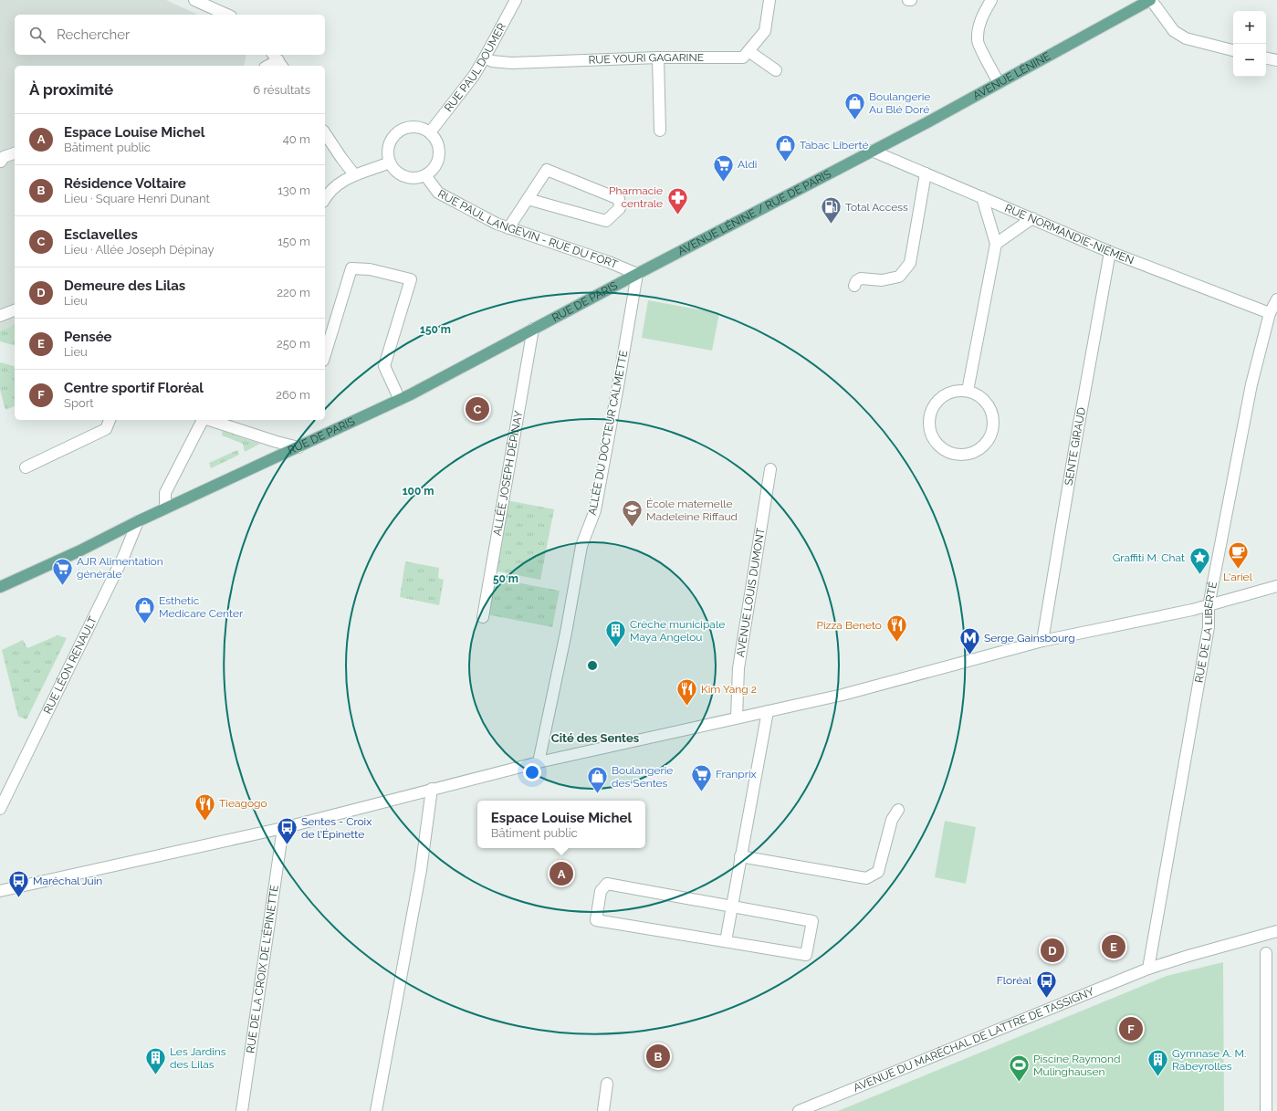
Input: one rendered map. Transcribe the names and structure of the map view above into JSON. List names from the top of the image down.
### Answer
{
  "streets": {
    "main road": ["AVENUE LÉNINE", "AVENUE LÉNINE / RUE DE PARIS", "RUE DE PARIS"],
    "street": [
      "RUE YOURI GAGARINE",
      "RUE PAUL DOUMER",
      "RUE PAUL LANGEVIN - RUE DU FORT",
      "RUE NORMANDIE-NIÉMEN",
      "ALLÉE DU DOCTEUR CALMETTE",
      "SENTE GIRAUD",
      "ALLÉE JOSEPH DÉPINAY",
      "AVENUE LOUIS DUMONT",
      "RUE DE LA LIBERTÉ",
      "RUE LÉON RENAULT",
      "RUE DE LA CROIX DE L'ÉPINETTE",
      "AVENUE DU MARÉCHAL DE LATTRE DE TASSIGNY"
    ]
  },
  "crossings": [
    ["RUE YOURI GAGARINE", "RUE PAUL DOUMER"],
    ["RUE PAUL DOUMER", "RUE PAUL LANGEVIN - RUE DU FORT"],
    ["AVENUE LÉNINE", "AVENUE LÉNINE / RUE DE PARIS"],
    ["AVENUE LÉNINE", "RUE NORMANDIE-NIÉMEN"],
    ["AVENUE LÉNINE / RUE DE PARIS", "RUE PAUL LANGEVIN - RUE DU FORT"],
    ["AVENUE LÉNINE / RUE DE PARIS", "RUE NORMANDIE-NIÉMEN"],
    ["AVENUE LÉNINE / RUE DE PARIS", "RUE DE PARIS"],
    ["AVENUE LÉNINE / RUE DE PARIS", "ALLÉE DU DOCTEUR CALMETTE"],
    ["RUE PAUL LANGEVIN - RUE DU FORT", "RUE DE PARIS"],
    ["RUE PAUL LANGEVIN - RUE DU FORT", "ALLÉE DU DOCTEUR CALMETTE"],
    ["RUE NORMANDIE-NIÉMEN", "SENTE GIRAUD"],
    ["RUE NORMANDIE-NIÉMEN", "RUE DE LA LIBERTÉ"],
    ["RUE DE PARIS", "ALLÉE DU DOCTEUR CALMETTE"],
    ["RUE DE PARIS", "ALLÉE JOSEPH DÉPINAY"],
    ["RUE DE PARIS", "RUE LÉON RENAULT"],
    ["RUE DE LA LIBERTÉ", "AVENUE DU MARÉCHAL DE LATTRE DE TASSIGNY"]
  ],
  "districts": ["Cité des Sentes"],
  "places": {
    "shop": [
      "Boulangerie Au Blé Doré",
      "Tabac Liberté",
      "Esthetic Medicare Center",
      "Boulangerie des Sentes"
    ],
    "supermarket": ["Aldi", "AJR Alimentation générale", "Franprix"],
    "pharmacy": ["Pharmacie centrale"],
    "fuel station": ["Total Access"],
    "school or university": ["École maternelle Madeleine Riffaud"],
    "cafe": ["L'ariel"],
    "place": ["Graffiti M. Chat"],
    "restaurant": ["Pizza Beneto", "Kim Yang 2", "Tieagogo"],
    "building": ["Crèche municipale Maya Angelou", "Les Jardins des Lilas", "Gymnase A. M. Rabeyrolles"],
    "metro station": ["Serge Gainsbourg"],
    "bus stop": ["Sentes - Croix de l'Épinette", "Maréchal Juin", "Floréal"],
    "sports": ["Piscine Raymond Mulinghausen"]
  },
  "page": {
    "map_buttons": ["+", "−"],
    "search": "Rechercher",
    "heading": ["À proximité", "6 résultats"],
    "list": [
      {
        "mark": "A",
        "name": "Espace Louise Michel",
        "note": "Bâtiment public",
        "value": "40 m"
      },
      {
        "mark": "B",
        "name": "Résidence Voltaire",
        "note": "Lieu · Square Henri Dunant",
        "value": "130 m"
      },
      {
        "mark": "C",
        "name": "Esclavelles",
        "note": "Lieu · Allée Joseph Dépinay",
        "value": "150 m"
      },
      {
        "mark": "D",
        "name": "Demeure des Lilas",
        "note": "Lieu",
        "value": "220 m"
      },
      {
        "mark": "E",
        "name": "Pensée",
        "note": "Lieu",
        "value": "250 m"
      },
      {
        "mark": "F",
        "name": "Centre sportif Floréal",
        "note": "Sport",
        "value": "260 m"
      }
    ],
    "pins": [
      "C",
      "A",
      "E",
      "D",
      "F",
      "B"
    ],
    "popup": ["Espace Louise Michel", "Bâtiment public"]
  },
  "rings": ["150 m", "100 m", "50 m"]
}
